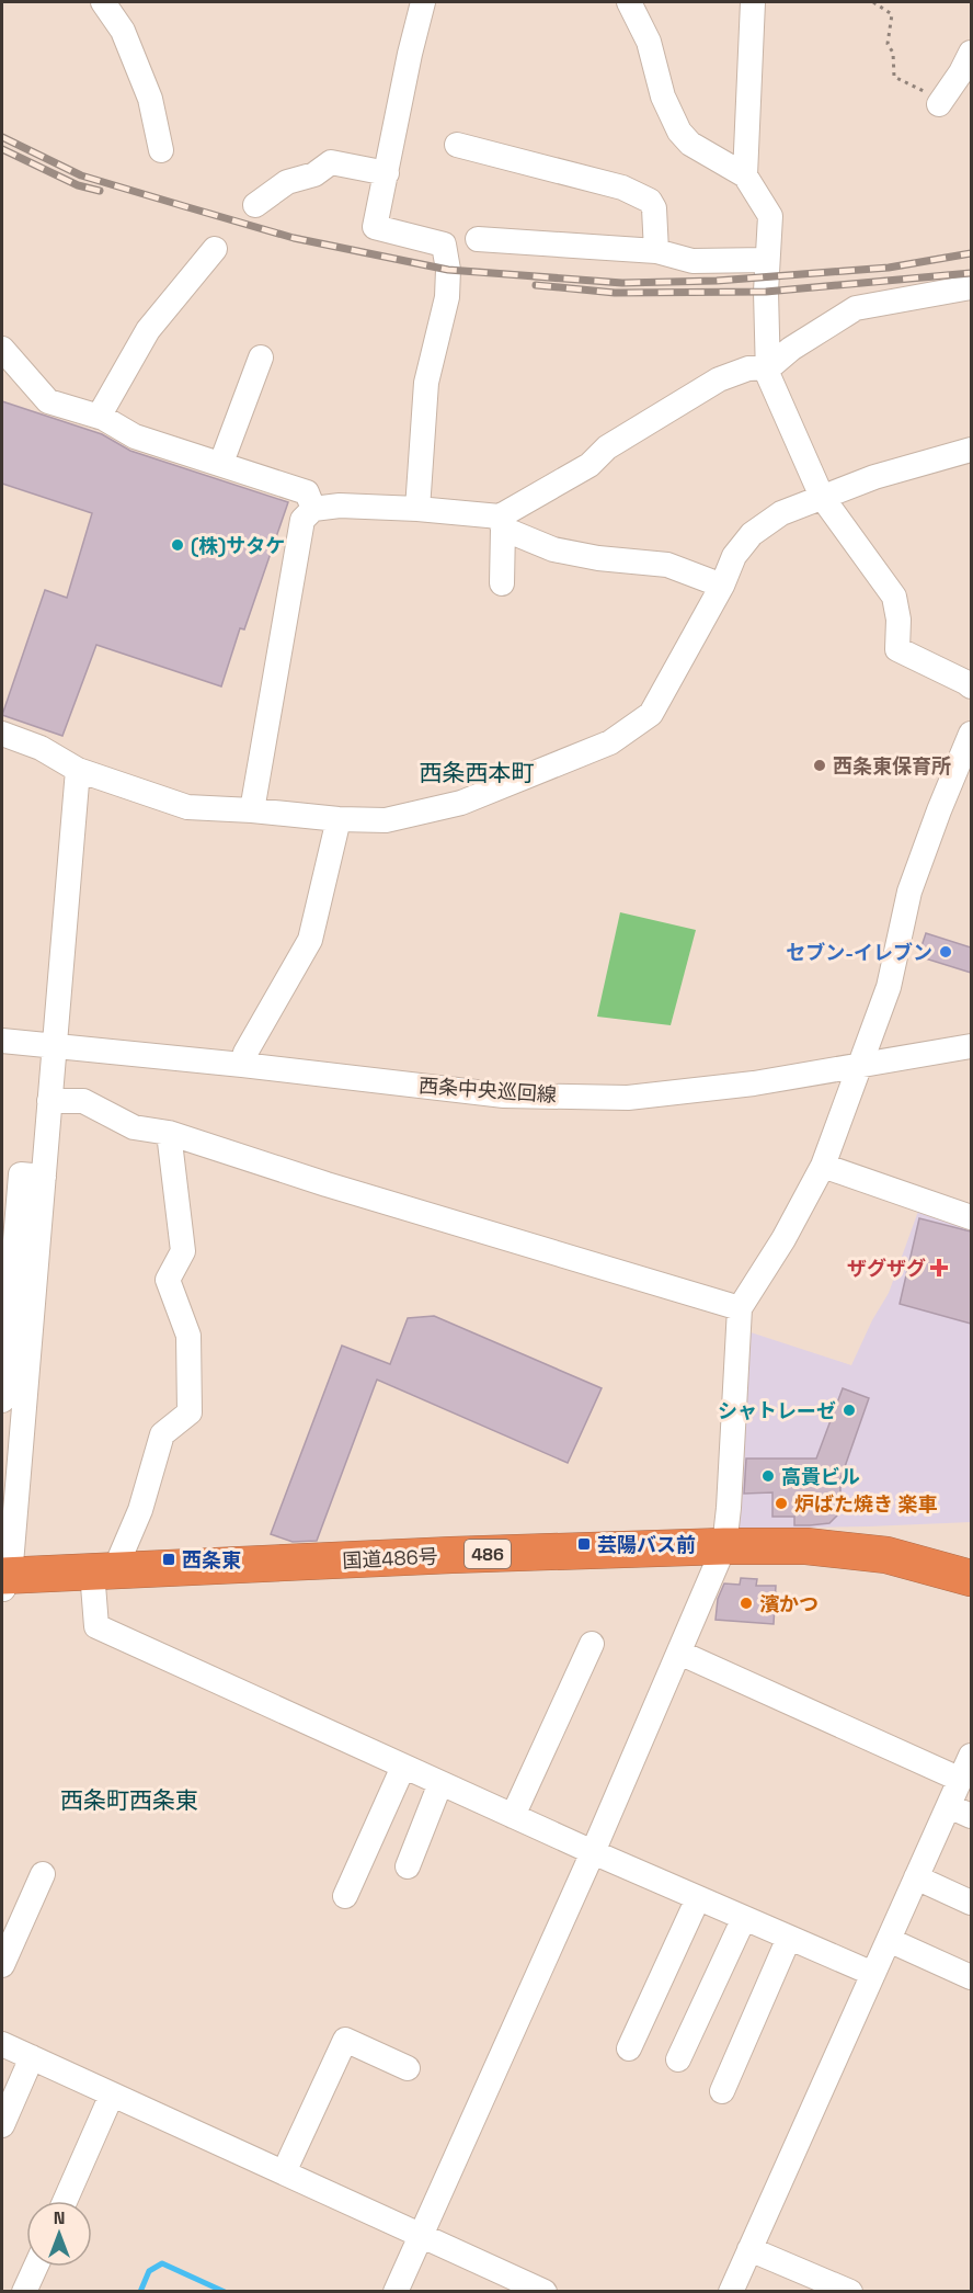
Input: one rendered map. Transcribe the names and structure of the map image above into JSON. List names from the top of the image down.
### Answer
{
  "streets": {
    "highway": ["486", "国道486号"],
    "street": ["西条中央巡回線"]
  },
  "districts": ["西条西本町", "西条町西条東"],
  "places": {
    "other": [
      "(株)サタケ",
      "西条東保育所",
      "セブン-イレブン",
      "シャトレーゼ",
      "高貴ビル",
      "炉ばた焼き 楽車",
      "濱かつ"
    ],
    "health": ["ザグザグ"],
    "transit": ["芸陽バス前", "西条東"]
  },
  "north": "top"
}
